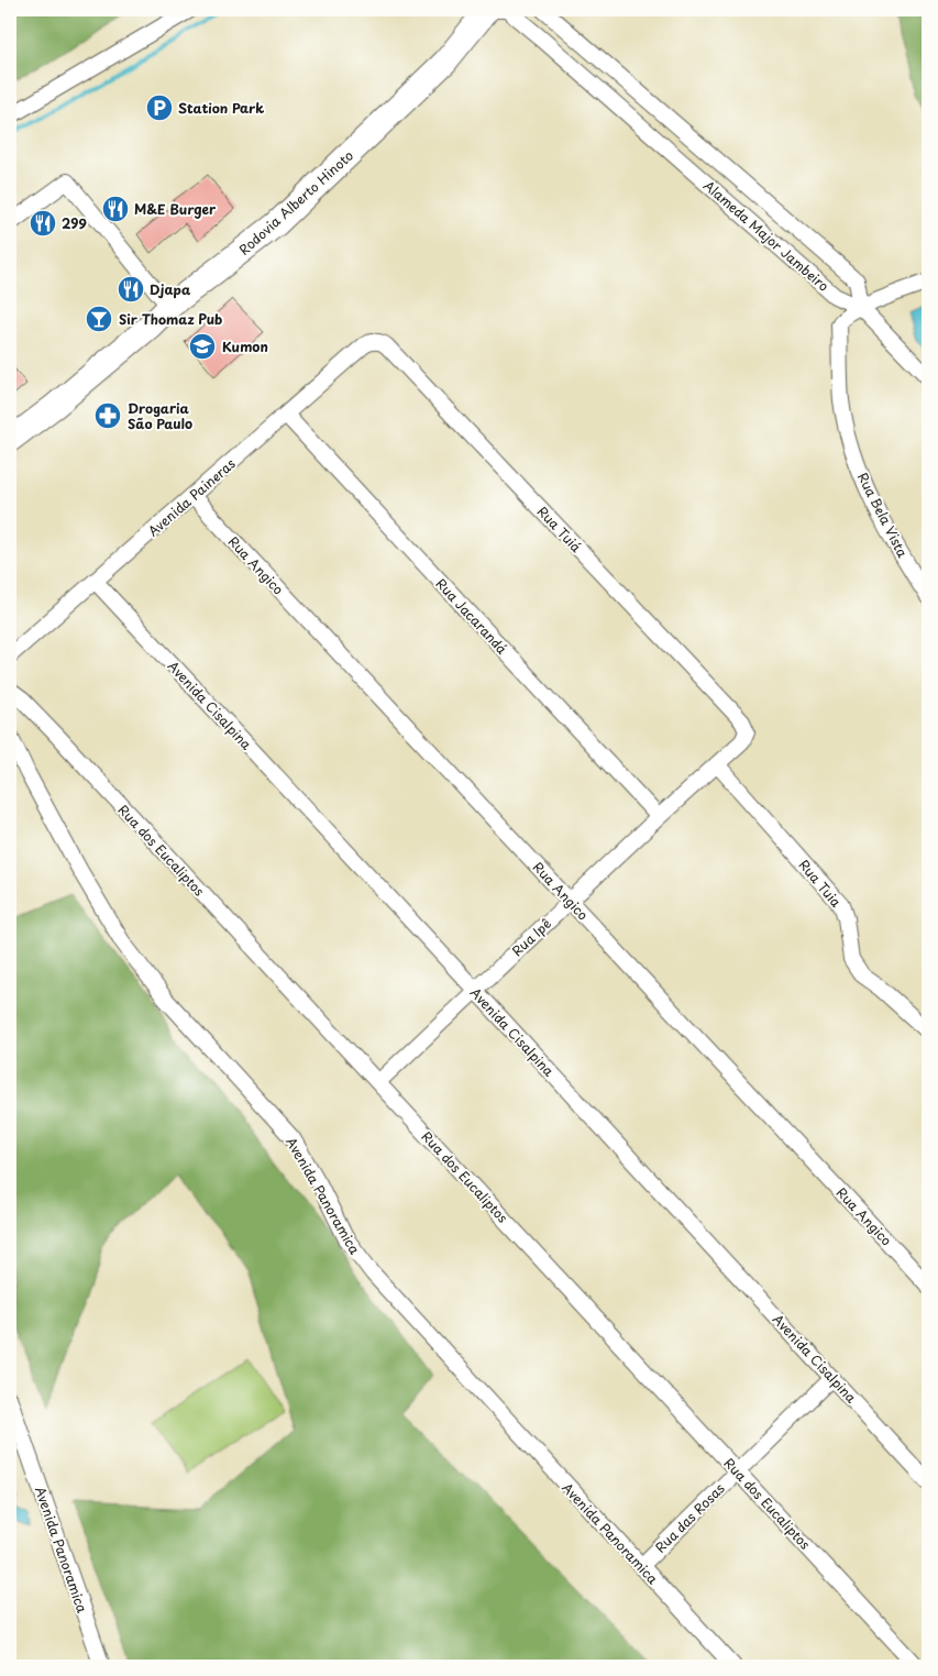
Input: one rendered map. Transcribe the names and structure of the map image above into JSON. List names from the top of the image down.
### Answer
{
  "streets": {
    "main road": ["Rodovia Alberto Hinoto"],
    "street": [
      "Alameda Major Jambeiro",
      "Avenida Paineras",
      "Rua Bela Vista",
      "Rua Tuiá",
      "Rua Angico",
      "Rua Jacarandá",
      "Avenida Cisalpina",
      "Rua dos Eucaliptos",
      "Rua Tuia",
      "Rua Ipê",
      "Avenida Panoramica",
      "Rua das Rosas"
    ]
  },
  "crossings": [
    ["Rodovia Alberto Hinoto", "Alameda Major Jambeiro"],
    ["Alameda Major Jambeiro", "Rua Bela Vista"],
    ["Avenida Paineras", "Rua Tuiá"],
    ["Avenida Paineras", "Rua Angico"],
    ["Avenida Paineras", "Rua Jacarandá"],
    ["Avenida Paineras", "Avenida Cisalpina"],
    ["Rua Tuiá", "Rua Ipê"],
    ["Rua Angico", "Rua Ipê"],
    ["Rua Jacarandá", "Rua Ipê"],
    ["Avenida Cisalpina", "Rua Ipê"],
    ["Avenida Cisalpina", "Rua das Rosas"],
    ["Rua dos Eucaliptos", "Rua Ipê"],
    ["Rua dos Eucaliptos", "Rua das Rosas"],
    ["Rua Tuia", "Rua Ipê"],
    ["Avenida Panoramica", "Rua das Rosas"]
  ],
  "places": {
    "parking": ["Station Park"],
    "restaurant": ["M&E Burger", "299", "Djapa"],
    "bar": ["Sir Thomaz Pub"],
    "school or university": ["Kumon"],
    "pharmacy": ["Drogaria São Paulo"]
  }
}
